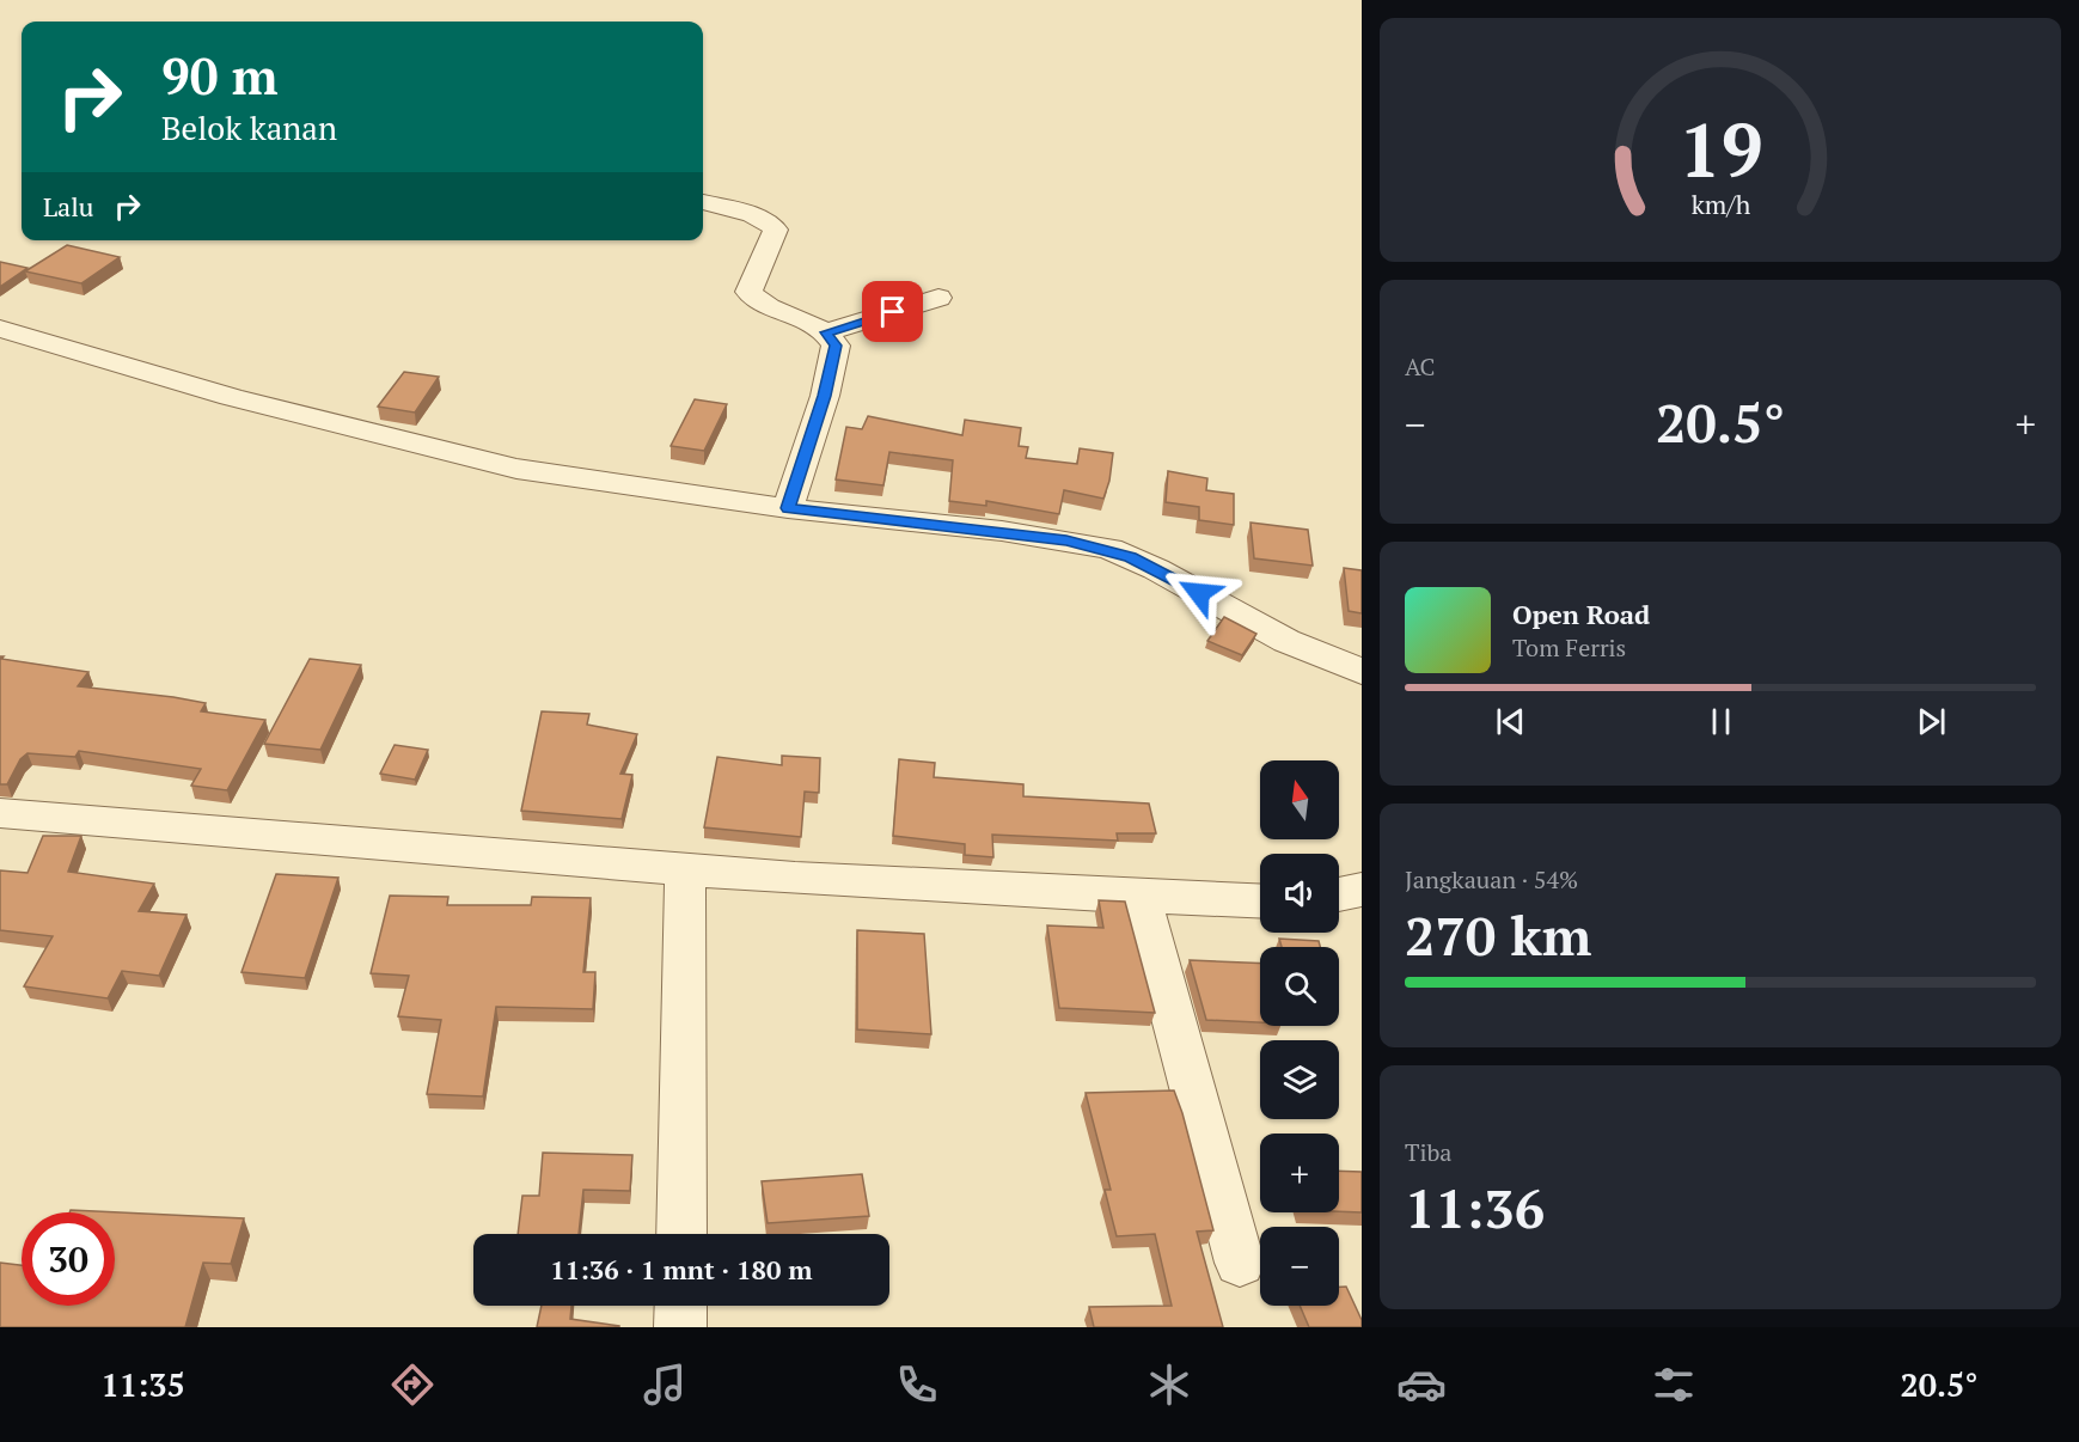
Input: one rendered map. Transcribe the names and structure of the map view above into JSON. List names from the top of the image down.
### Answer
{
  "north": "top",
  "page": {
    "turn": ["90 m", "Belok kanan"],
    "then": "Lalu",
    "tile": [
      "AC",
      ["Jangkauan · 54%", "270 km"],
      ["Tiba", "11:36"]
    ],
    "heat": ["−", "20.5°", "+"],
    "song": ["Open Road", "Tom Ferris"],
    "map_buttons": ["+", "−"],
    "limit": "30",
    "trip": "11:36 · 1 mnt · 180 m",
    "tabs": ["11:35", "20.5°"],
    "gauge": ["19", "km/h"]
  }
}
